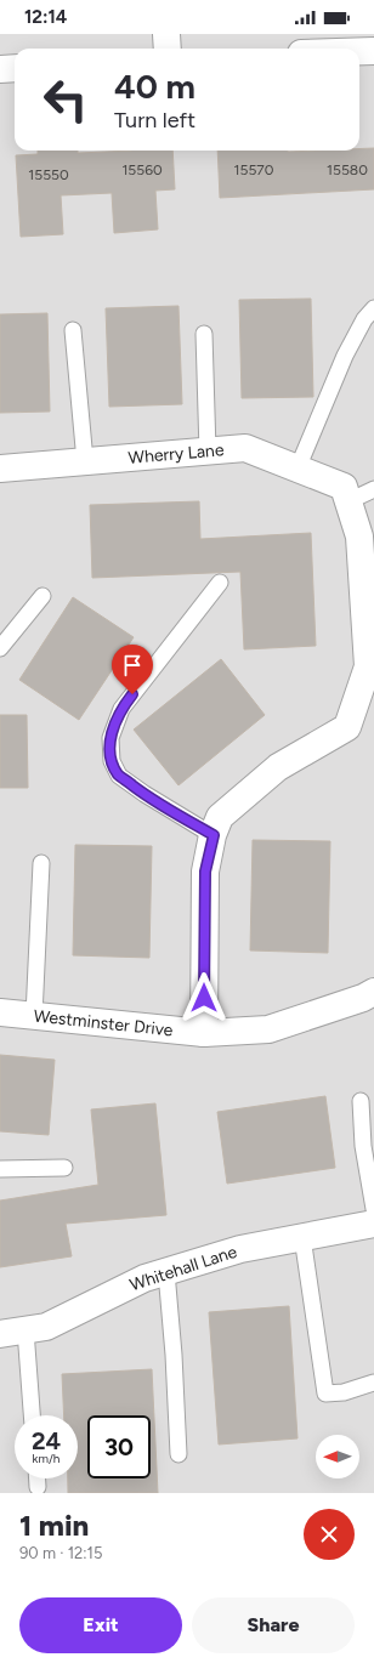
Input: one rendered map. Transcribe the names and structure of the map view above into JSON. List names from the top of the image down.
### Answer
{
  "streets": {
    "street": ["Wherry Lane", "Westminster Drive", "Whitehall Lane"]
  },
  "house_numbers": [
    "15560",
    "15570",
    "15580",
    "15550"
  ],
  "north": "left",
  "page": {
    "status": "12:14",
    "turn": ["40 m", "Turn left"],
    "speed": "24 km/h",
    "limit": "30",
    "heading": ["1 min", "90 m · 12:15"],
    "buttons": ["Exit", "Share"]
  }
}
